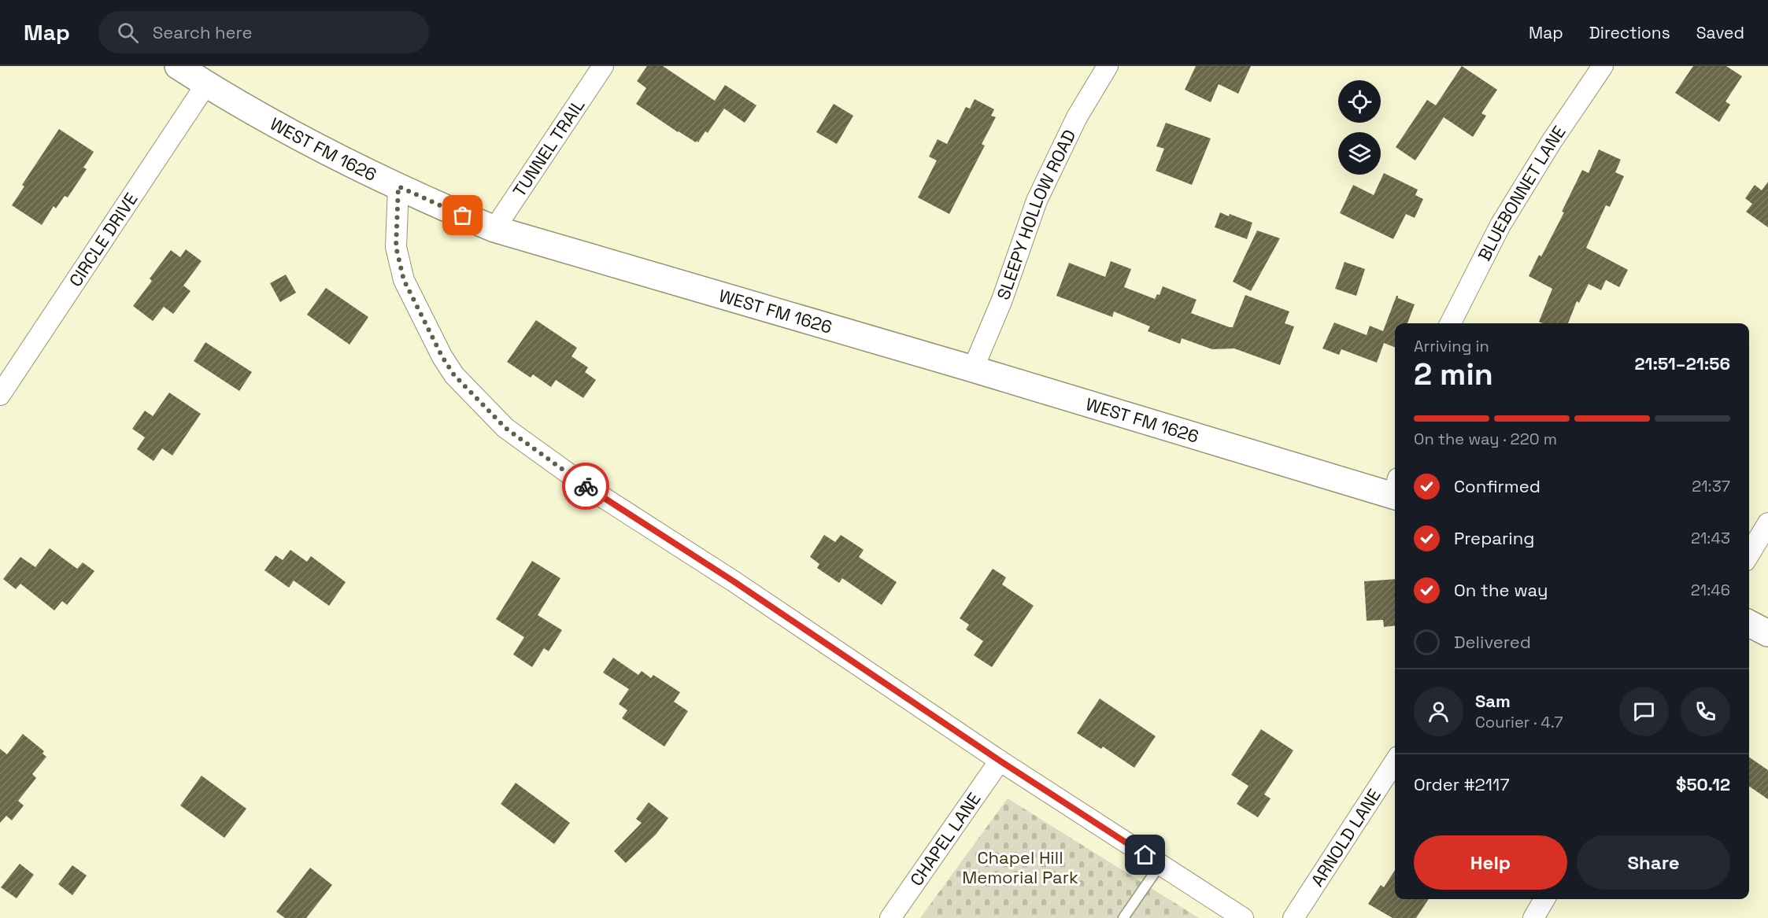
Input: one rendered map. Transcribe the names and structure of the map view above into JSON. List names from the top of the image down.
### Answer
{
  "streets": {
    "main road": ["WEST FM 1626"],
    "street": [
      "TUNNEL TRAIL",
      "BLUEBONNET LANE",
      "SLEEPY HOLLOW ROAD",
      "CIRCLE DRIVE",
      "ARNOLD LANE",
      "CHAPEL LANE"
    ]
  },
  "crossings": [
    ["TUNNEL TRAIL", "WEST FM 1626"],
    ["WEST FM 1626", "SLEEPY HOLLOW ROAD"],
    ["WEST FM 1626", "CIRCLE DRIVE"]
  ],
  "parks": ["Chapel Hill Memorial Park"],
  "page": {
    "header": "Map",
    "search": "Search here",
    "nav": ["Map", "Directions", "Saved"],
    "heading": ["2 min", "Arriving in", "21:51–21:56"],
    "panel": [
      "Sam",
      "Courier · 4.7",
      "Order #2117",
      "$50.12"
    ],
    "bar": "On the way · 220 m",
    "list": [
      ["Confirmed", "21:37"],
      ["Preparing", "21:43"],
      ["On the way", "21:46"],
      "Delivered"
    ],
    "buttons": ["Help", "Share"]
  }
}
